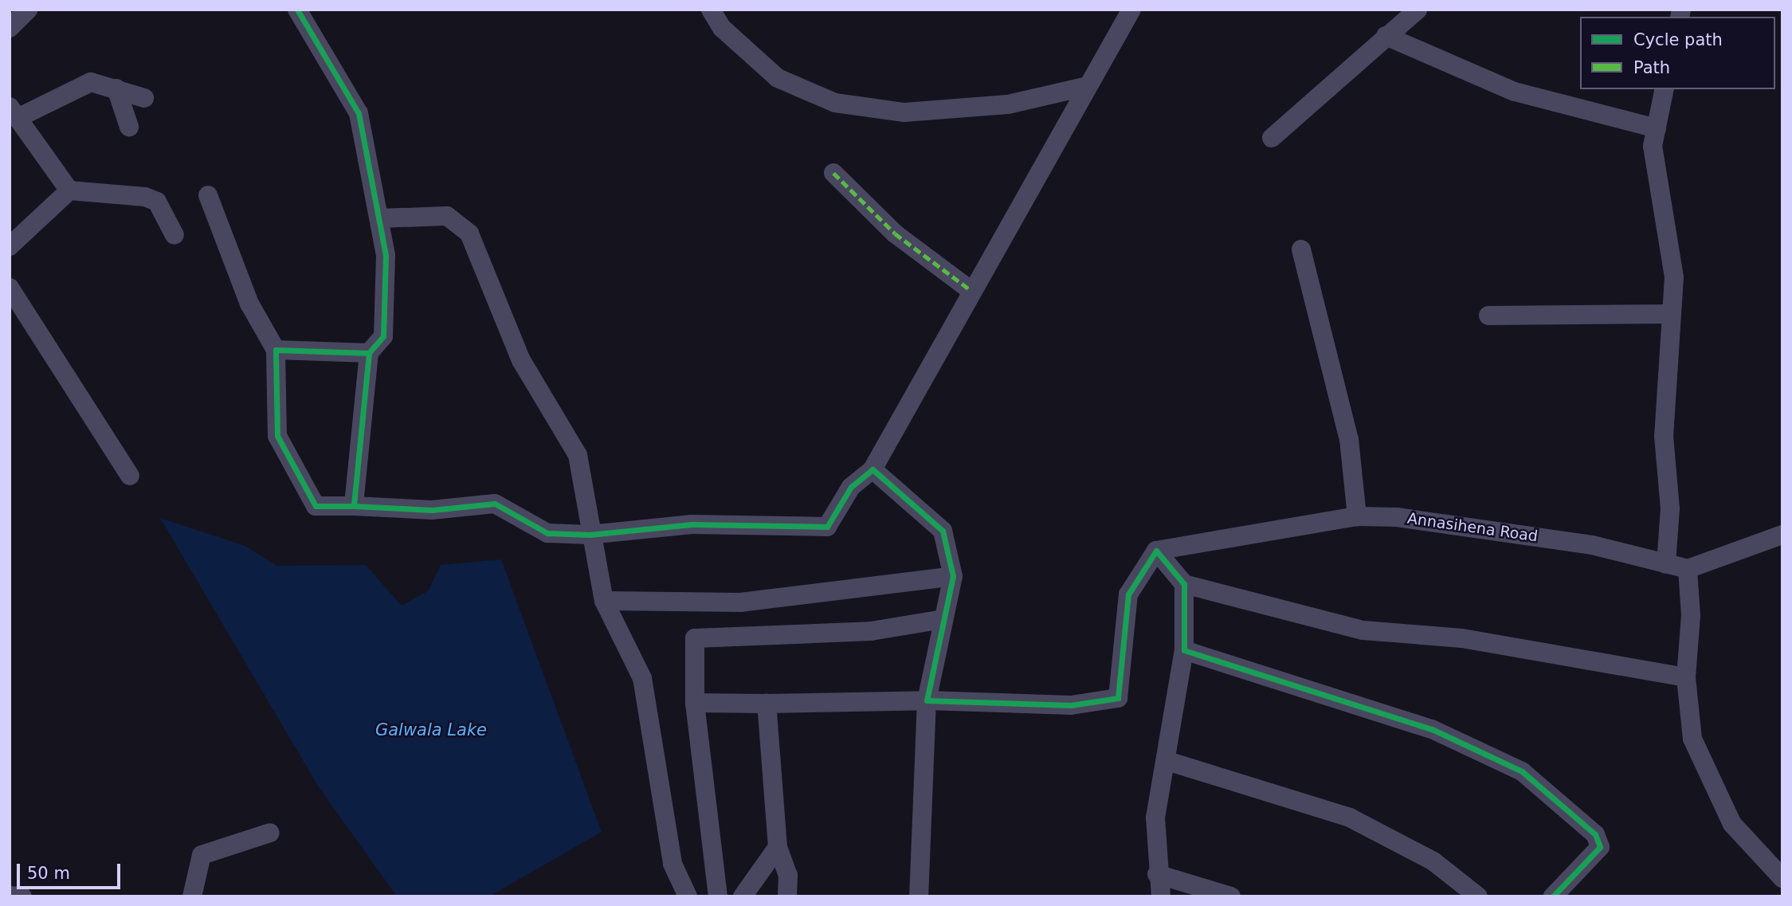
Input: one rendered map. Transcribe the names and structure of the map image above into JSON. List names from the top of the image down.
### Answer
{
  "streets": {
    "street": ["Annasihena Road"]
  },
  "water": ["Galwala Lake"],
  "legend": ["Cycle path", "Path"],
  "scale_bar": "50 m"
}
